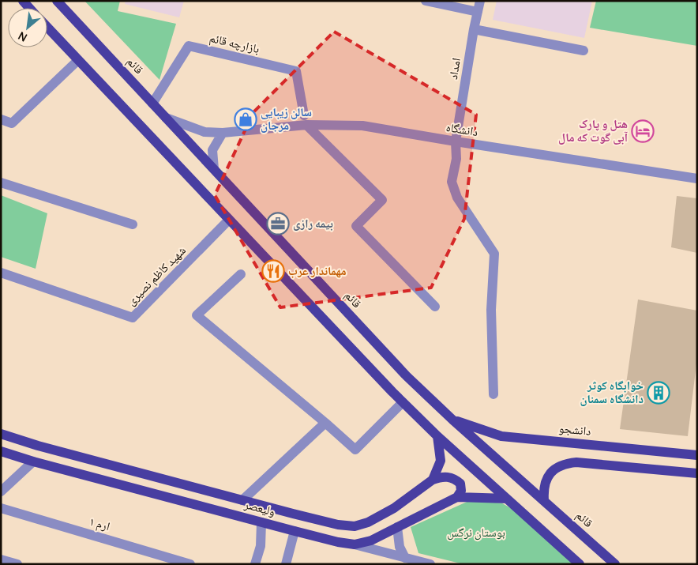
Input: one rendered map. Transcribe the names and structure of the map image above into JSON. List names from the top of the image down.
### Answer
{
  "streets": {
    "main road": ["قائم", "دانشجو", "ولیعصر"],
    "street": [
      "بازارچه قائم",
      "امداد",
      "دانشگاه",
      "شهید کاظم نصیری",
      "ارم ۱"
    ]
  },
  "crossings": [
    ["بازارچه قائم", "قائم"],
    ["بازارچه قائم", "دانشگاه"],
    ["قائم", "دانشگاه"],
    ["قائم", "دانشجو"],
    ["امداد", "دانشگاه"]
  ],
  "parks": ["بوستان نرگس"],
  "places": {
    "shop": ["سالن زیبایی مرجان"],
    "hotel": ["هتل و پارک آبی گوت که مال"],
    "office": ["بیمه رازی"],
    "restaurant": ["مهماندار عرب"],
    "building": ["خوابگاه کوثر دانشگاه سمنان"]
  },
  "north": "bottom left"
}
